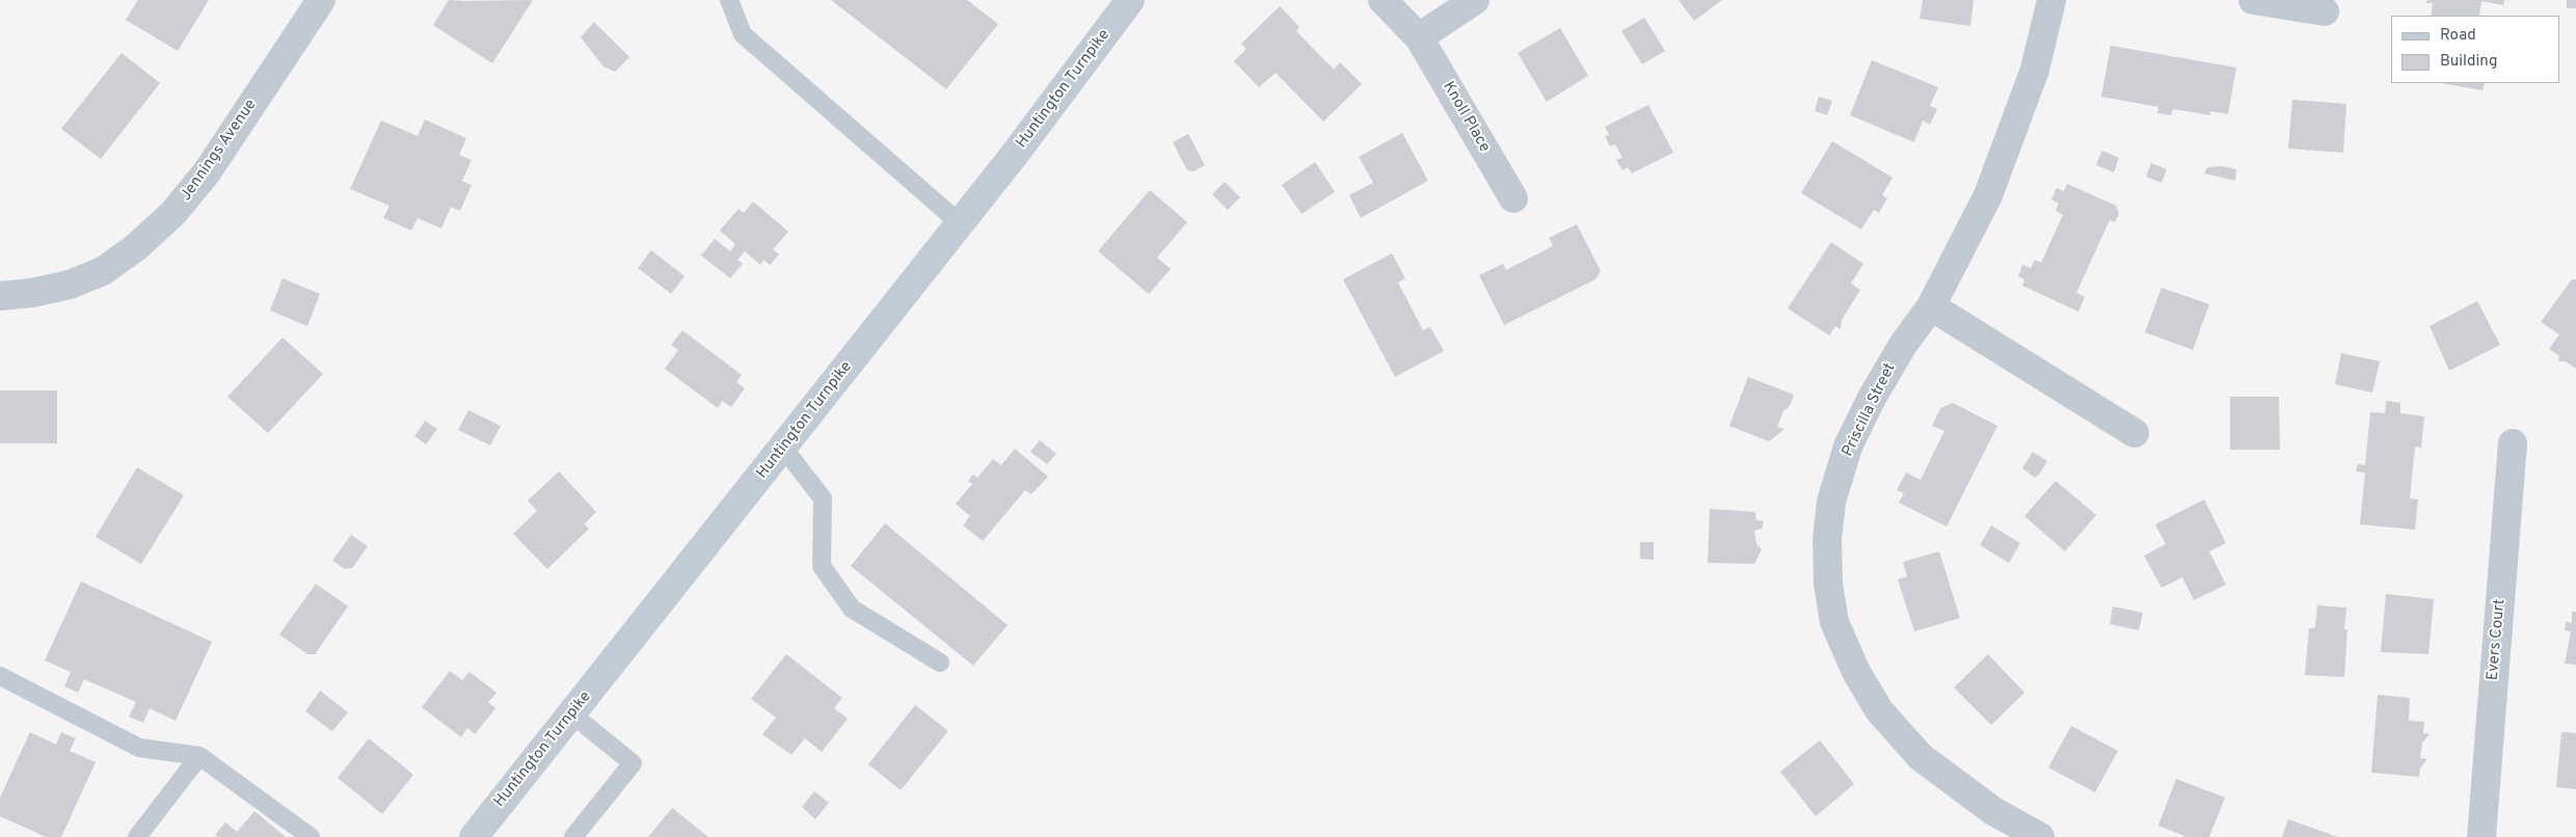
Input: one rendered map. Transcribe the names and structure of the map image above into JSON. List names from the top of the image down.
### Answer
{
  "streets": {
    "main road": ["Huntington Turnpike"],
    "street": [
      "Knoll Place",
      "Jennings Avenue",
      "Priscilla Street",
      "Evers Court"
    ]
  },
  "legend": ["Road", "Building"]
}
